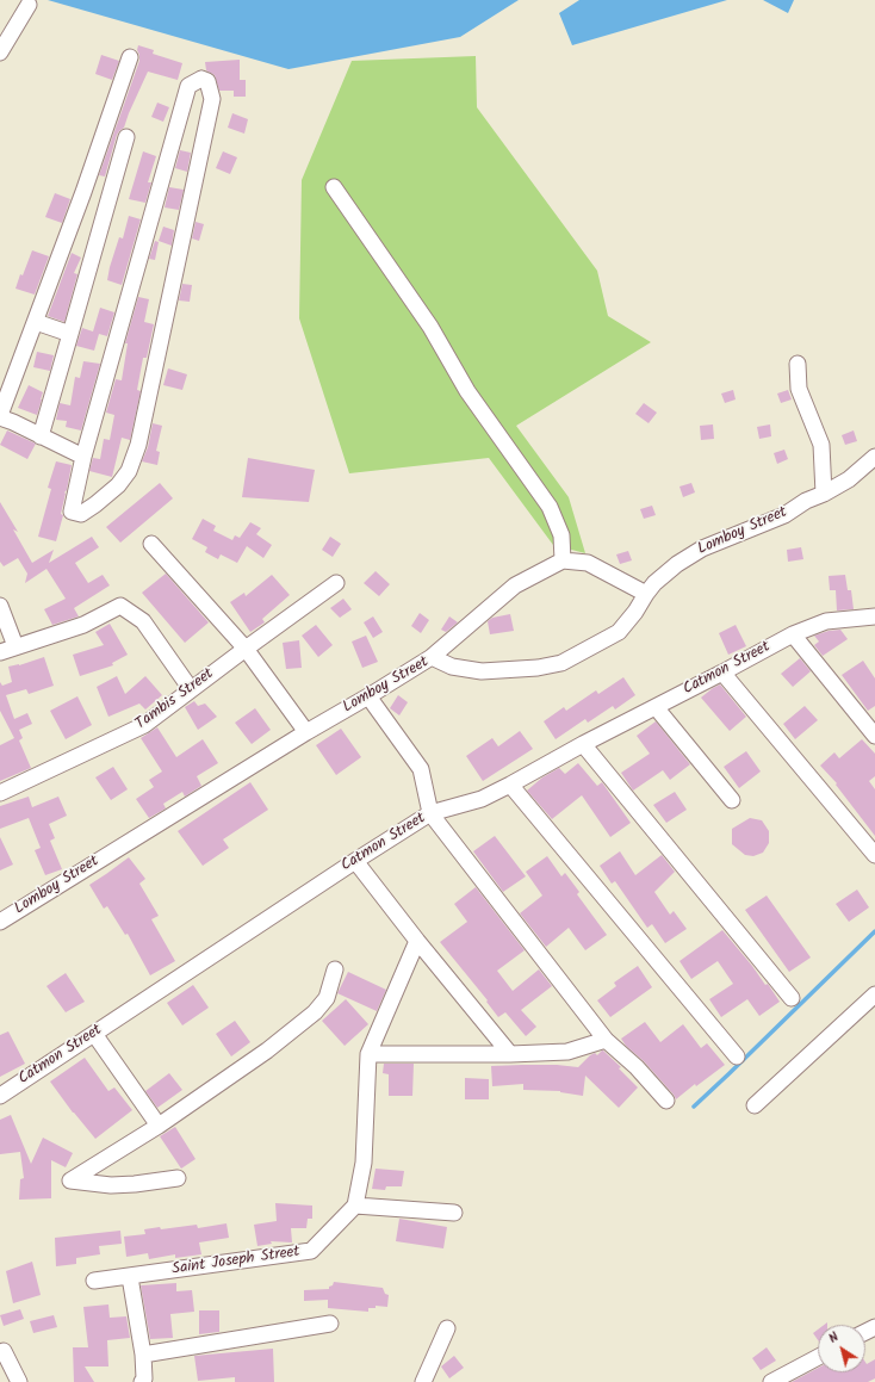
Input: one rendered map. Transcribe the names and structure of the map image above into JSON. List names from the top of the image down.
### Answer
{
  "streets": {
    "street": [
      "Lomboy Street",
      "Catmon Street",
      "Tambis Street",
      "Saint Joseph Street"
    ]
  },
  "north": "top left"
}
